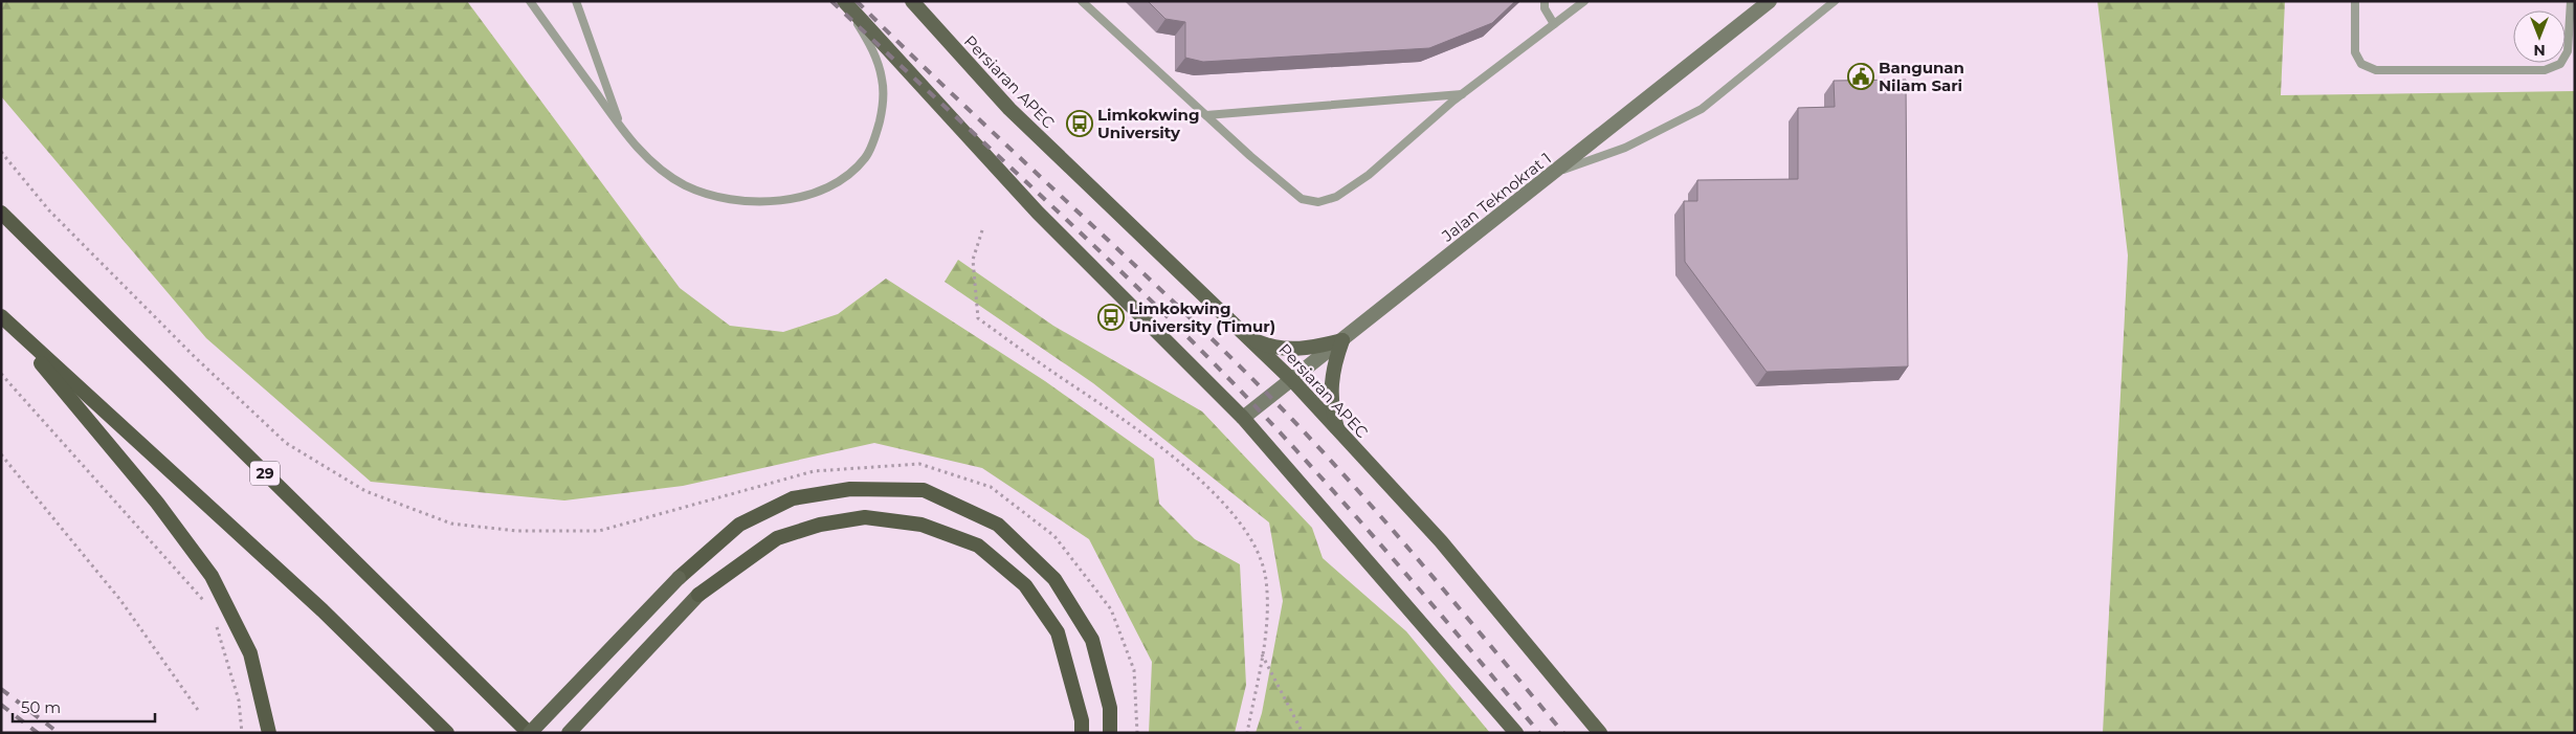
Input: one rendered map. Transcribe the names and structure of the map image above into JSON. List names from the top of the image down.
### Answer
{
  "streets": {
    "highway": ["29"],
    "main road": ["Persiaran APEC", "Jalan Teknokrat 1"]
  },
  "crossings": [
    ["Persiaran APEC", "Jalan Teknokrat 1"]
  ],
  "places": {
    "public building": ["Bangunan Nilam Sari"],
    "bus stop": ["Limkokwing University", "Limkokwing University (Timur)"]
  },
  "scale_bar": "50 m",
  "north": "bottom"
}
